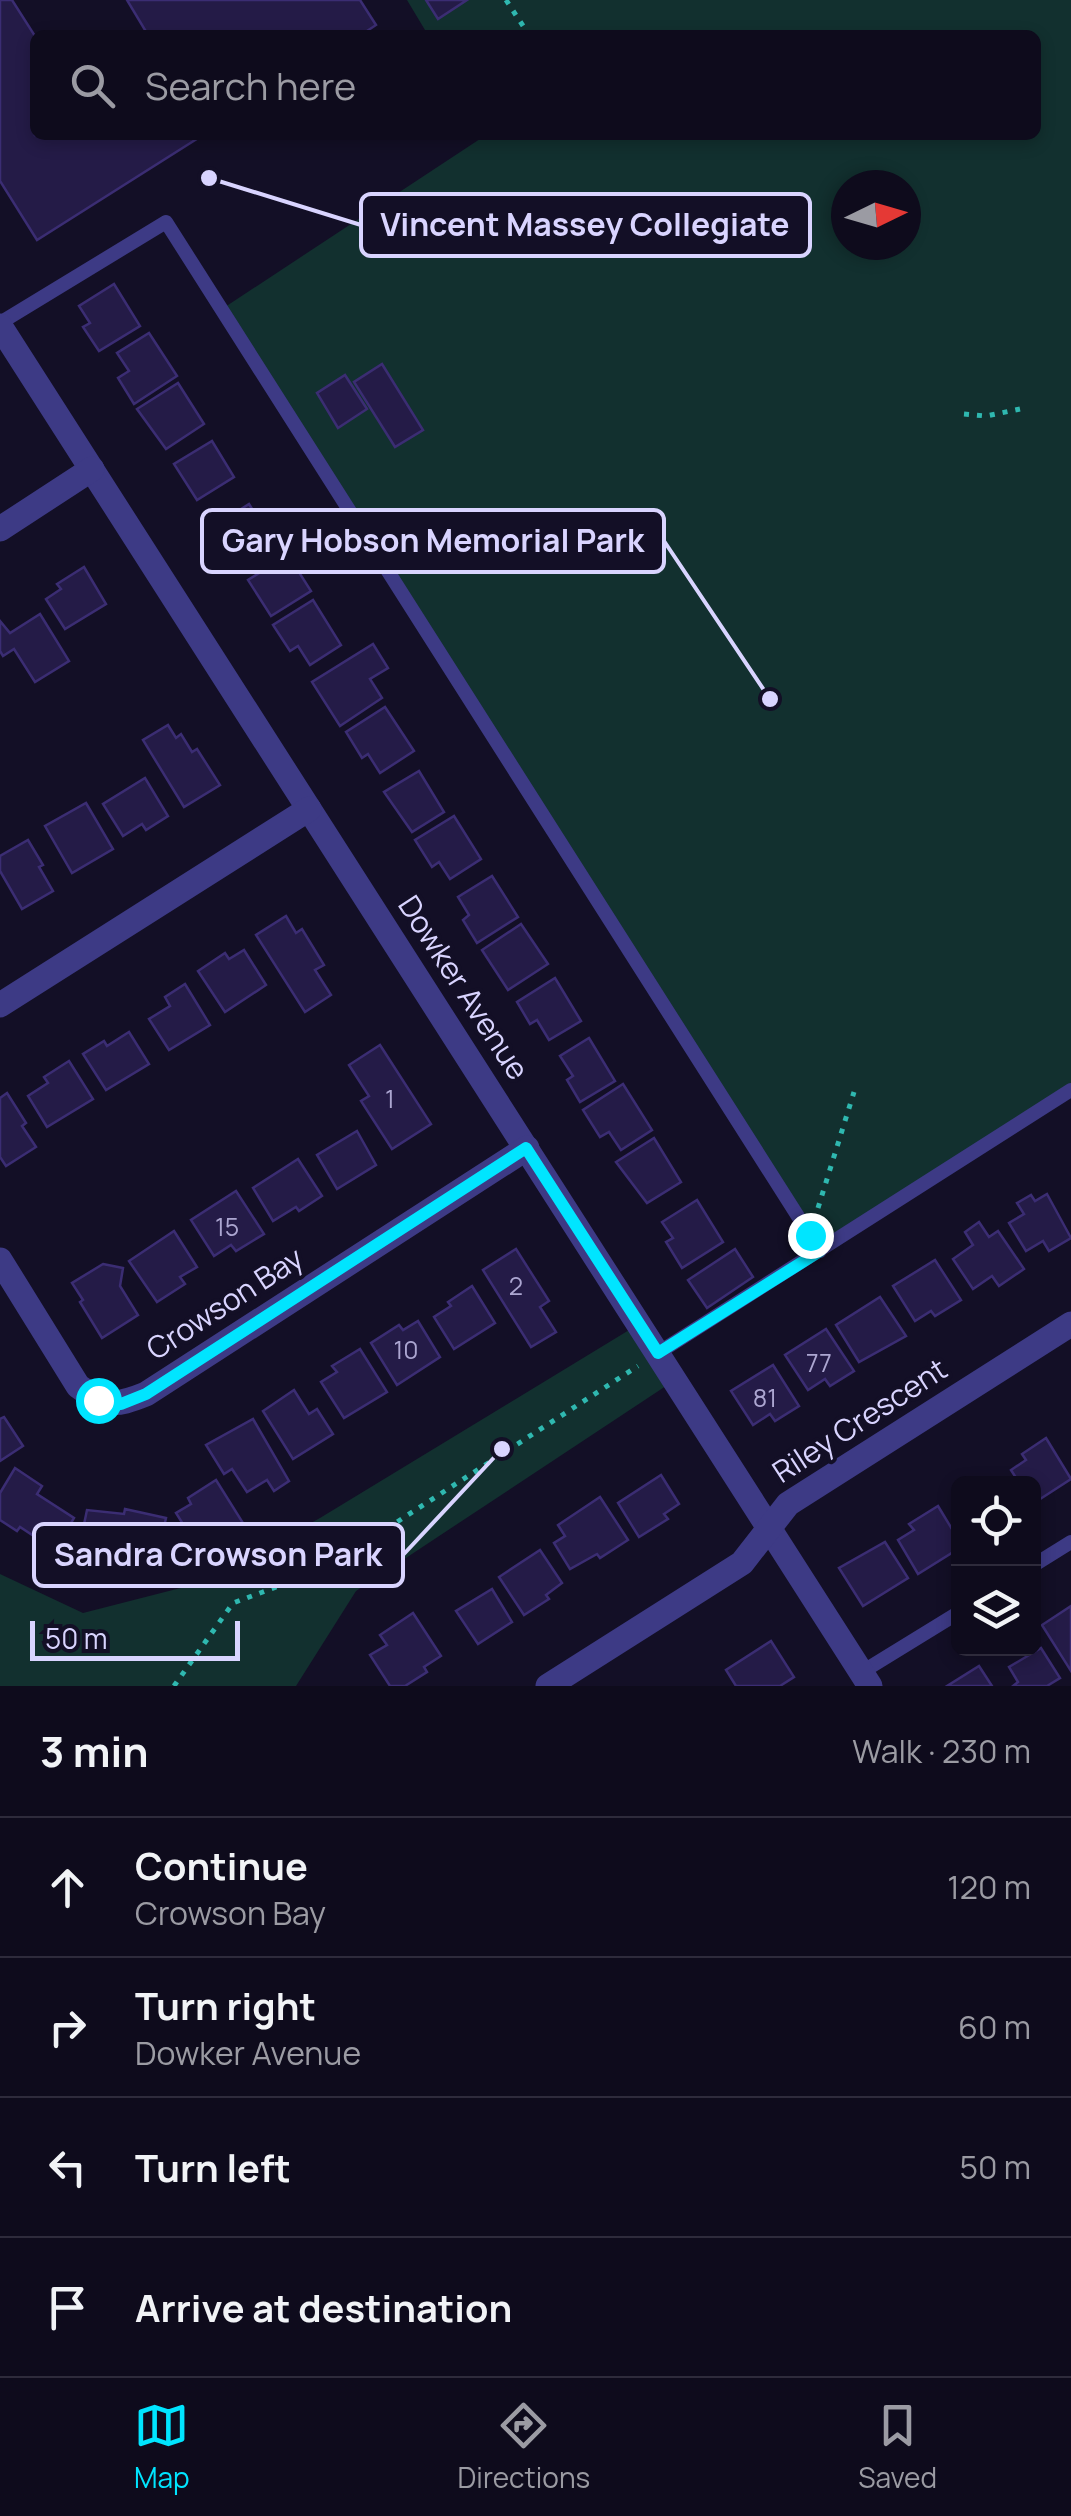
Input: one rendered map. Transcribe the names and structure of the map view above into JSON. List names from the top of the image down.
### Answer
{
  "streets": {
    "street": ["Dowker Avenue", "Crowson Bay", "Riley Crescent"]
  },
  "crossings": [
    ["Dowker Avenue", "Crowson Bay"],
    ["Dowker Avenue", "Riley Crescent"]
  ],
  "places": ["Vincent Massey Collegiate", "Gary Hobson Memorial Park", "Sandra Crowson Park"],
  "house_numbers": [
    "1",
    "15",
    "2",
    "10",
    "77",
    "81"
  ],
  "scale_bar": "50 m",
  "north": "right",
  "page": {
    "search": "Search here",
    "scale": "50 m",
    "heading": ["3 min", "Walk · 230 m"],
    "list": [
      ["Continue", "Crowson Bay", "120 m"],
      ["Turn right", "Dowker Avenue", "60 m"],
      ["Turn left", "50 m"],
      "Arrive at destination"
    ],
    "nav": ["Map", "Directions", "Saved"]
  }
}
